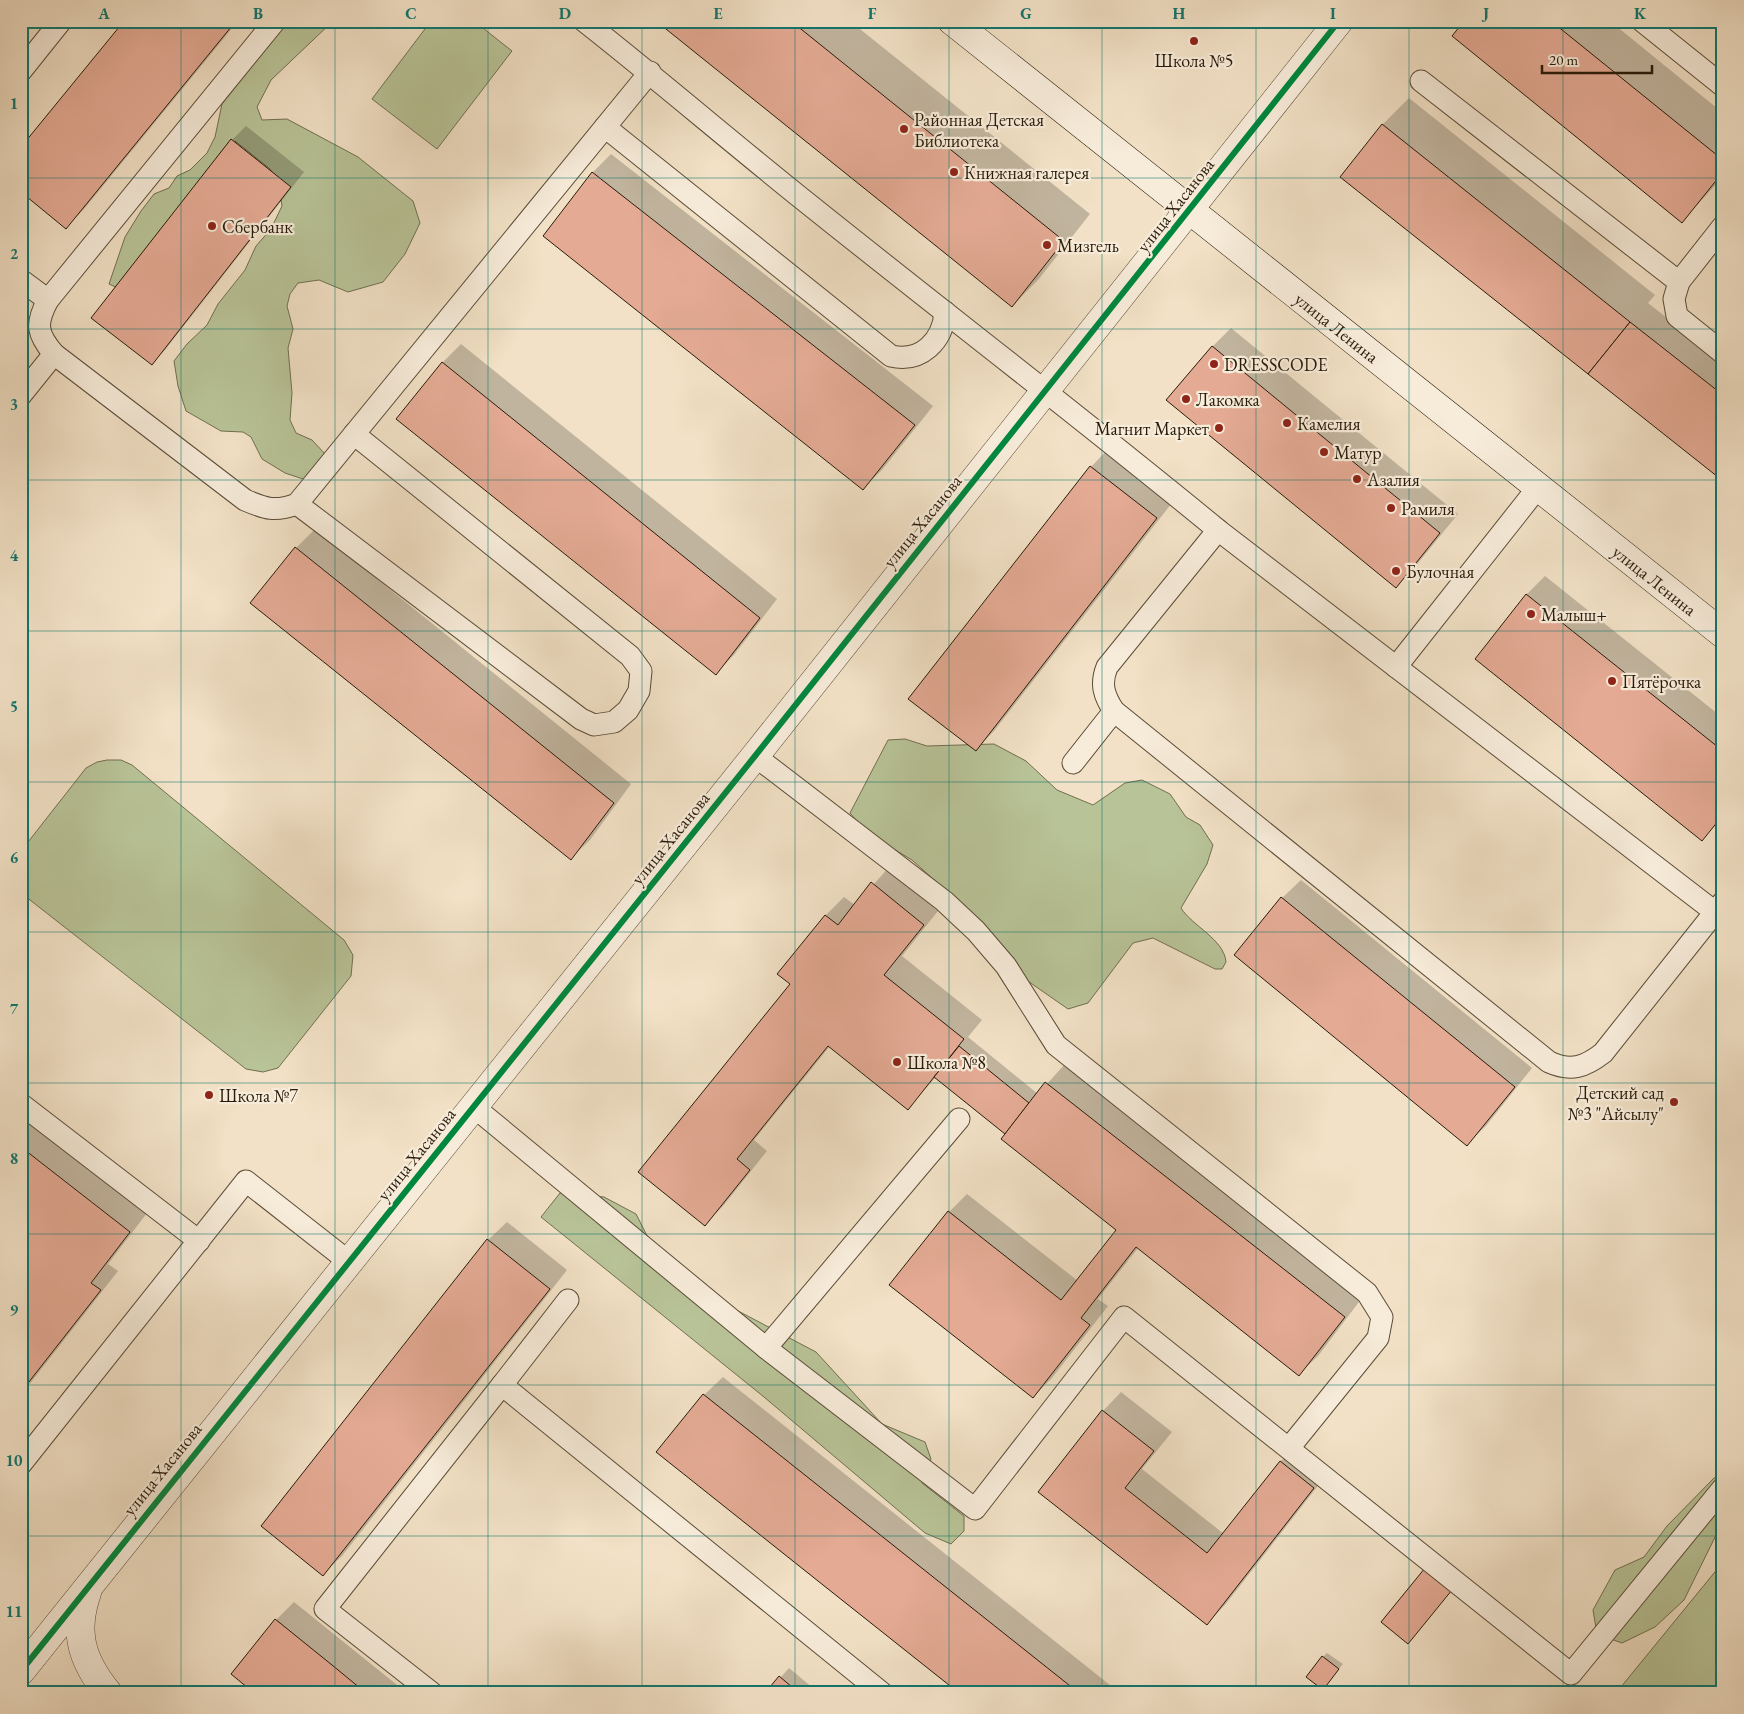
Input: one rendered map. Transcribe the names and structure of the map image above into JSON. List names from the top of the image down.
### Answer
{
  "streets": {
    "street": ["улица Хасанова", "улица Ленина"]
  },
  "crossings": [
    ["улица Хасанова", "улица Ленина"]
  ],
  "places": [
    "Школа №5",
    "Районная Детская Библиотека",
    "Книжная галерея",
    "Сбербанк",
    "Мизгель",
    "DRESSCODE",
    "Лакомка",
    "Камелия",
    "Магнит Маркет",
    "Матур",
    "Азалия",
    "Рамиля",
    "Булочная",
    "Малыш+",
    "Пятёрочка",
    "Школа №8",
    "Школа №7",
    "Детский сад №3 \"Айсылу\""
  ],
  "scale_bar": "20 m",
  "grid": {
    "columns": [
      "A",
      "B",
      "C",
      "D",
      "E",
      "F",
      "G",
      "H",
      "I",
      "J",
      "K"
    ],
    "rows": [
      "1",
      "2",
      "3",
      "4",
      "5",
      "6",
      "7",
      "8",
      "9",
      "10",
      "11"
    ]
  }
}
